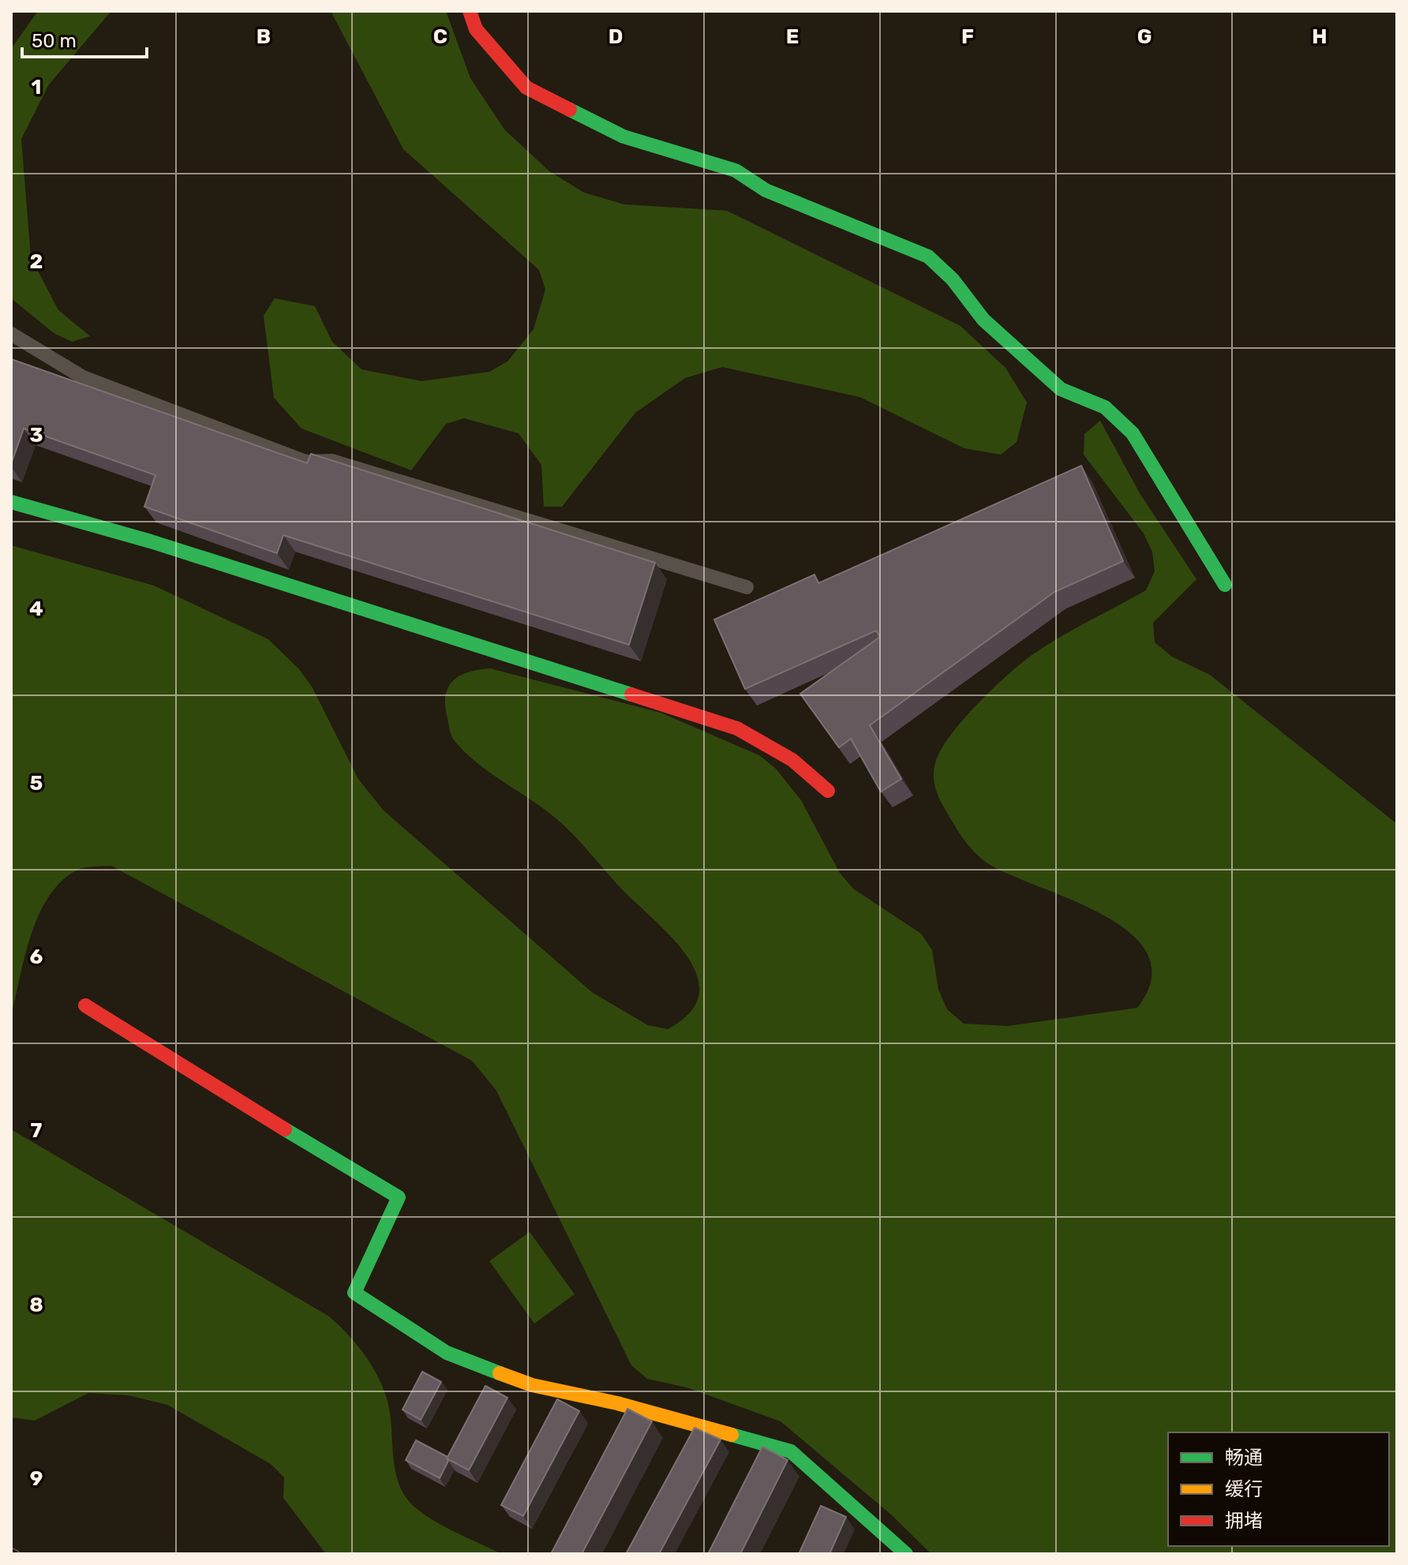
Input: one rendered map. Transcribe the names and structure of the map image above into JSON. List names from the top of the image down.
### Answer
{
  "legend": ["畅通", "缓行", "拥堵"],
  "scale_bar": "50 m",
  "grid": {
    "columns": [
      "B",
      "C",
      "D",
      "E",
      "F",
      "G",
      "H"
    ],
    "rows": [
      "1",
      "2",
      "3",
      "4",
      "5",
      "6",
      "7",
      "8",
      "9"
    ]
  }
}
